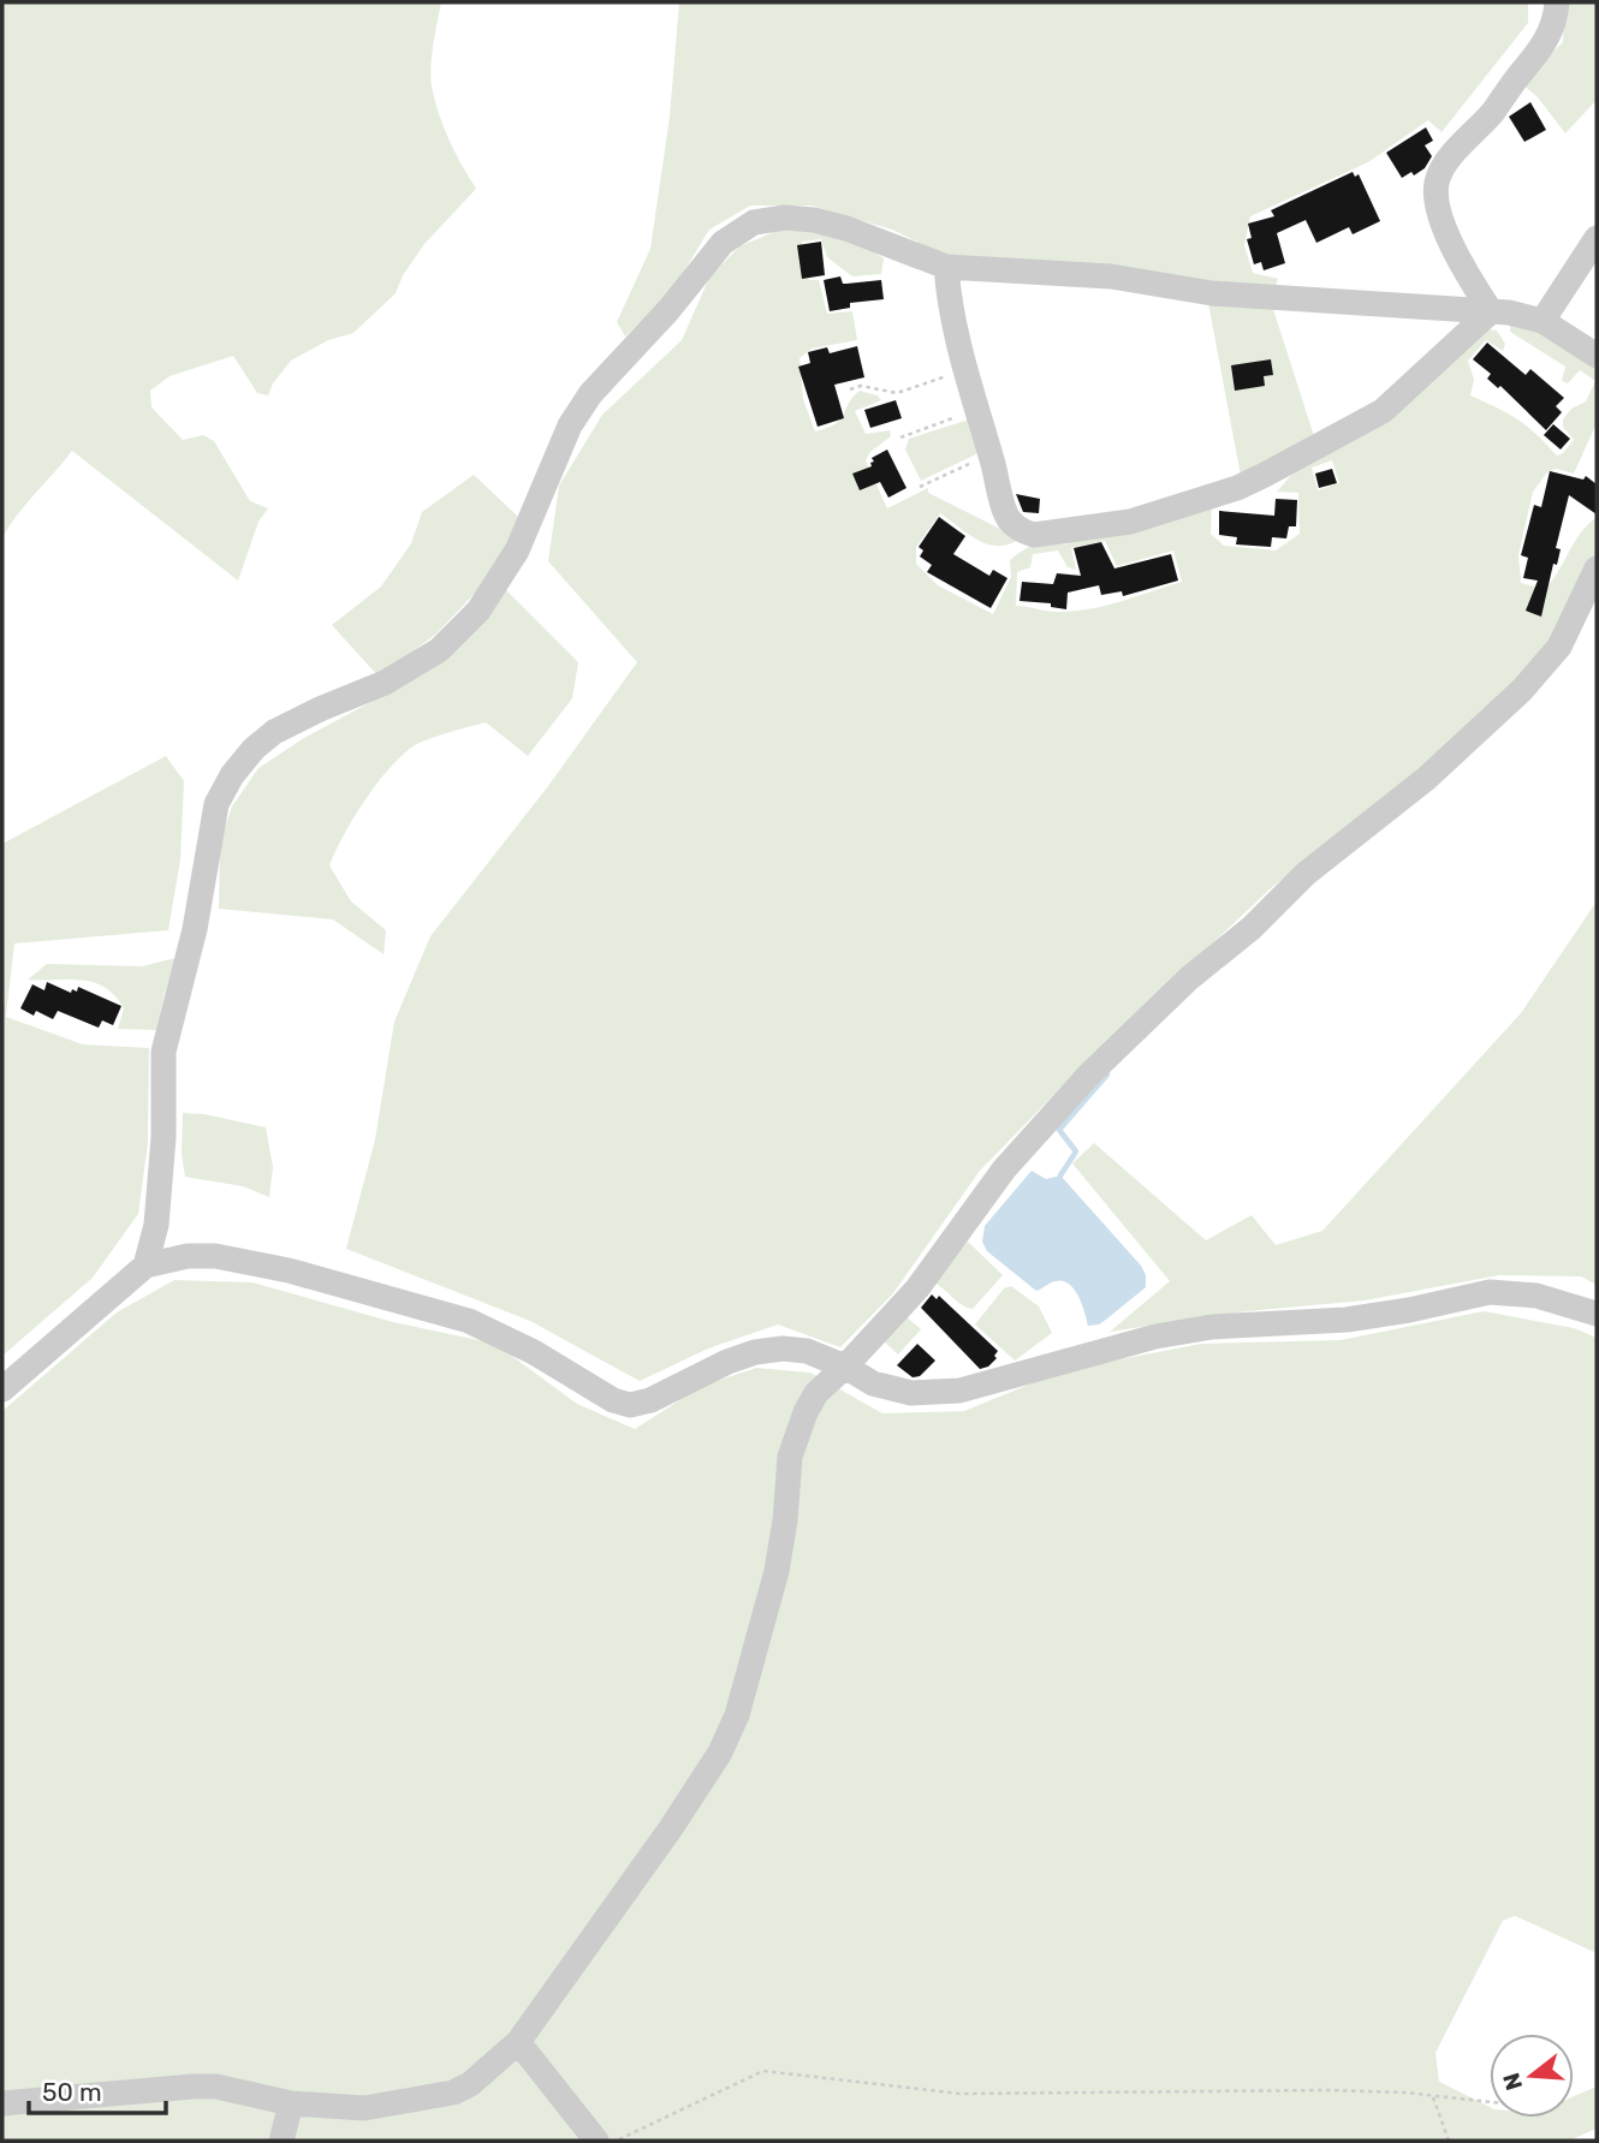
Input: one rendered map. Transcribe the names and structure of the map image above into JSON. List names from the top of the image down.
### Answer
{
  "scale_bar": "50 m",
  "north": "left"
}
